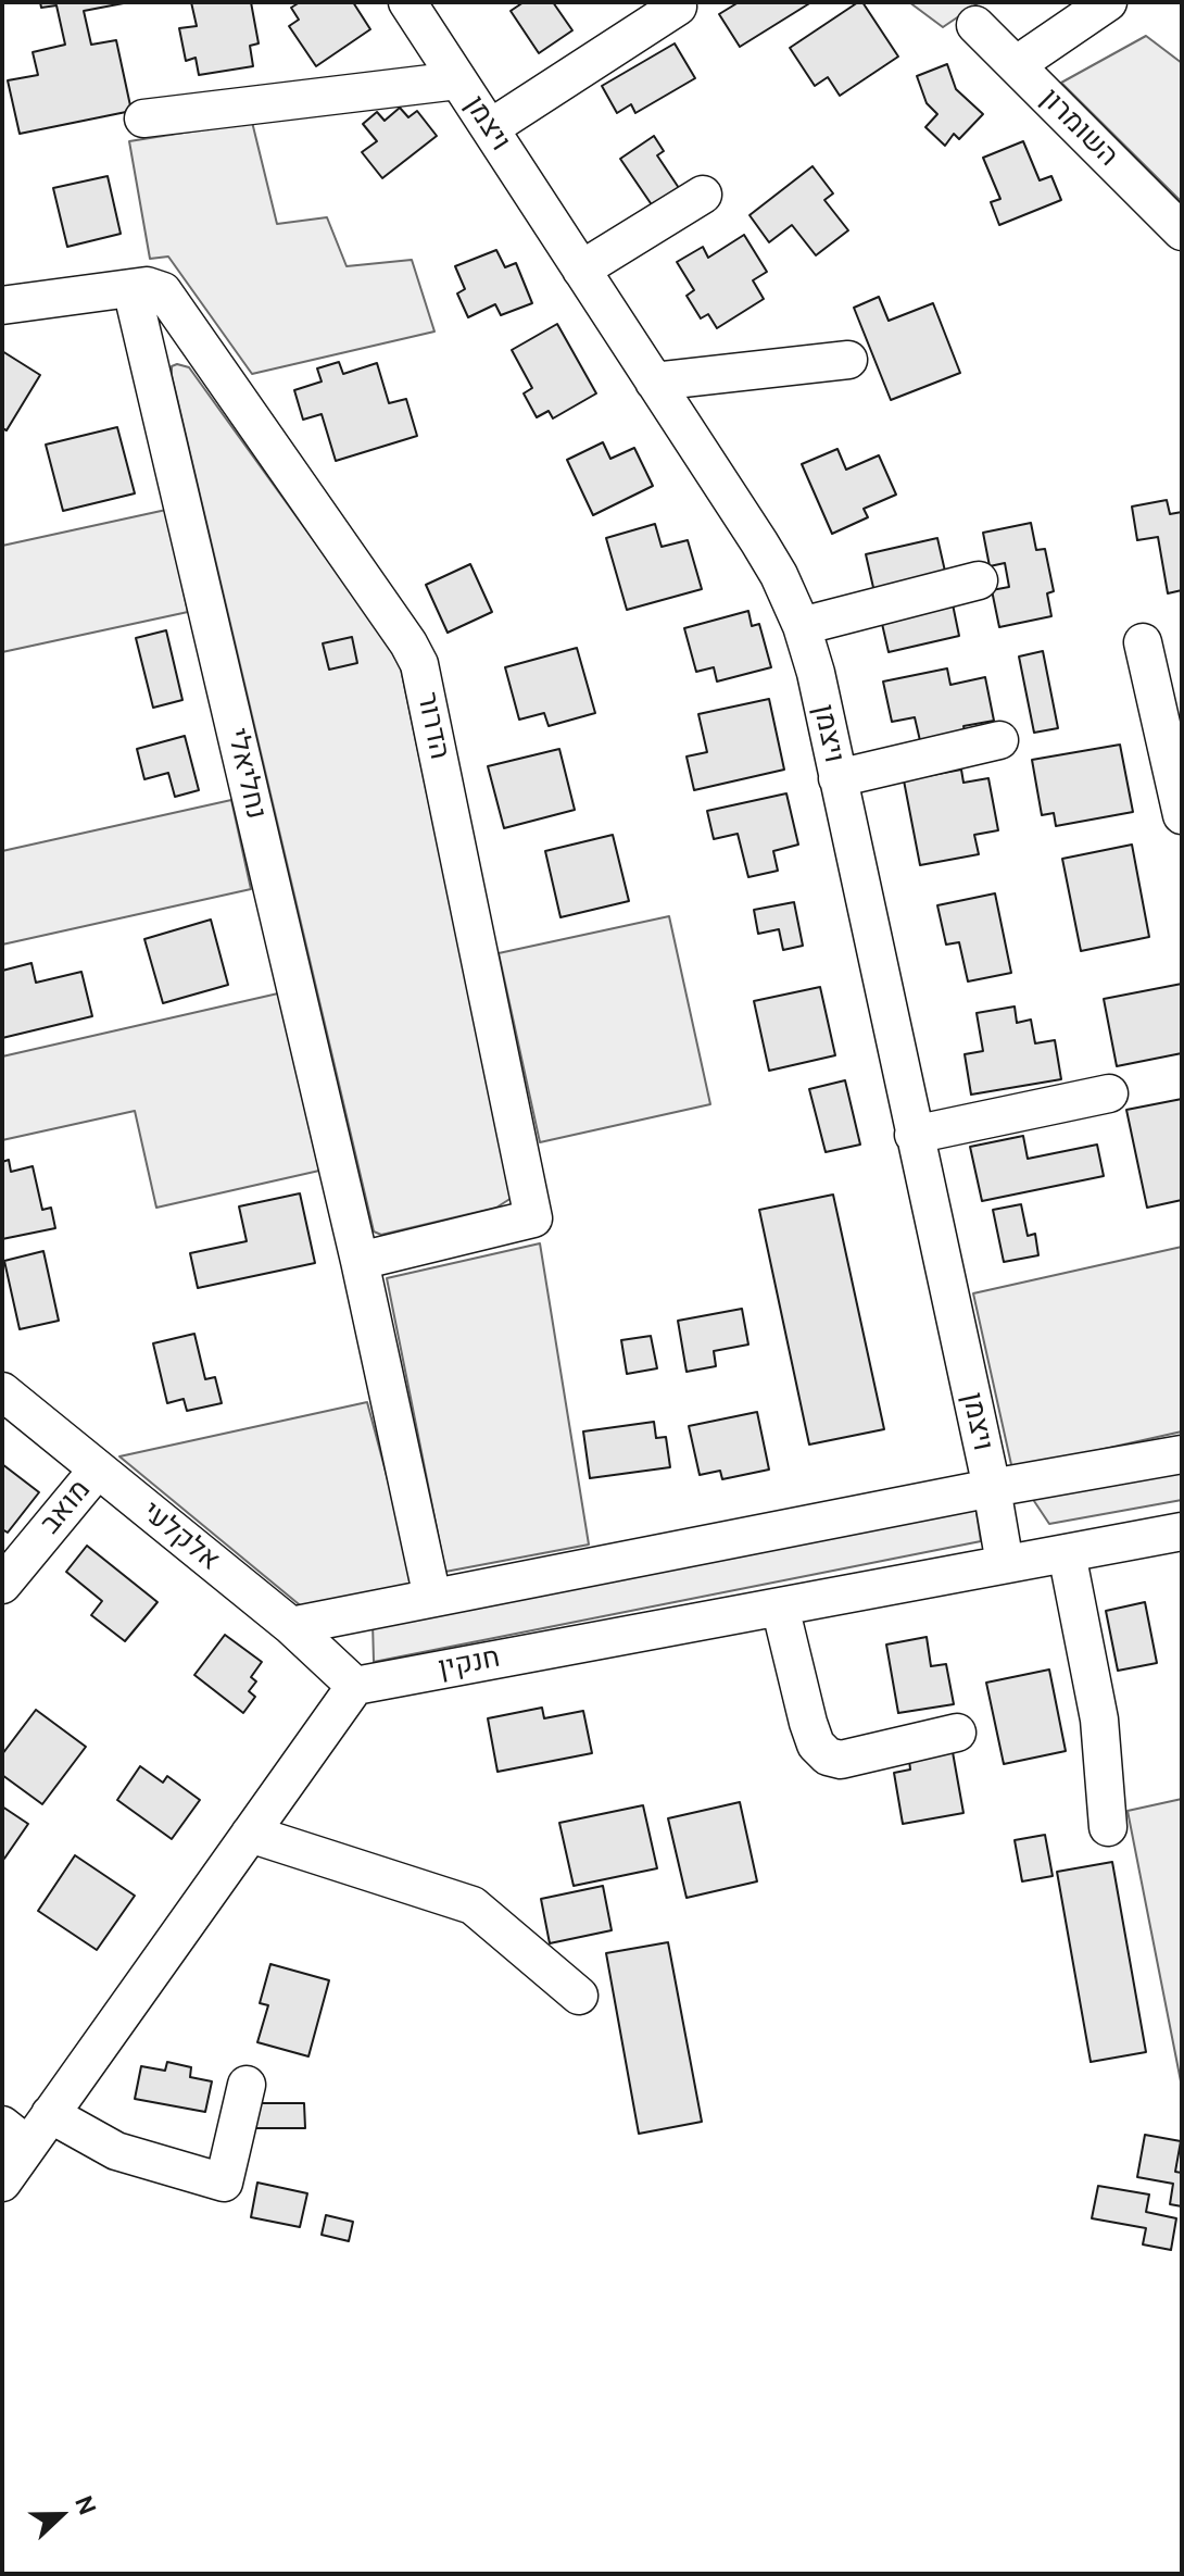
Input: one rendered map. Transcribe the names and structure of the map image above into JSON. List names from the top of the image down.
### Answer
{
  "streets": {
    "street": [
      "ויצמן",
      "השומרון",
      "הדרור",
      "נחליאלי",
      "מואב",
      "אלקלעי",
      "חנקין"
    ]
  },
  "crossings": [
    ["ויצמן", "חנקין"],
    ["הדרור", "נחליאלי"],
    ["מואב", "אלקלעי"],
    ["אלקלעי", "חנקין"]
  ],
  "north": "right"
}
